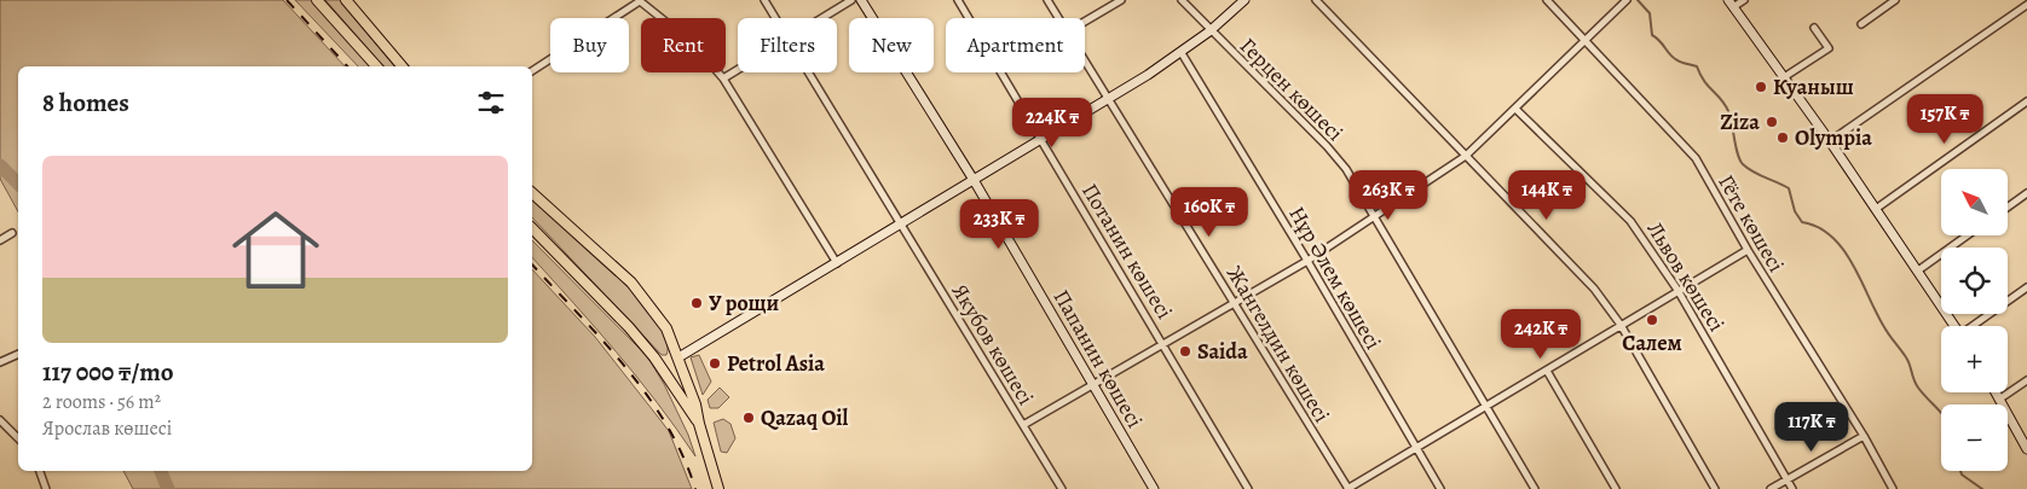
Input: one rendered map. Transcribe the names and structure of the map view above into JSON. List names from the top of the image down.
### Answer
{
  "streets": {
    "main road": ["Папанин көшесі"],
    "street": [
      "Герцен көшесі",
      "Гёте көшесі",
      "Потанин көшесі",
      "Львов көшесі",
      "Нұр Әлем көшесі",
      "Якубов көшесі",
      "Жангелдин көшесі"
    ]
  },
  "places": [
    "Куаныш",
    "Ziza",
    "Olympia",
    "У рощи",
    "Салем",
    "Saida",
    "Petrol Asia",
    "Qazaq Oil"
  ],
  "north": "top left",
  "page": {
    "chip": [
      "Buy",
      "Rent",
      "Filters",
      "New",
      "Apartment"
    ],
    "heading": "8 homes",
    "price": [
      "157K ₸",
      "224K ₸",
      "263K ₸",
      "144K ₸",
      "160K ₸",
      "233K ₸",
      "242K ₸",
      "117K ₸"
    ],
    "list": [
      {
        "name": "117 000 ₸/mo",
        "note": "2 rooms · 56 m² · Ярослав көшесі"
      }
    ],
    "map_buttons": ["+", "−"]
  }
}
